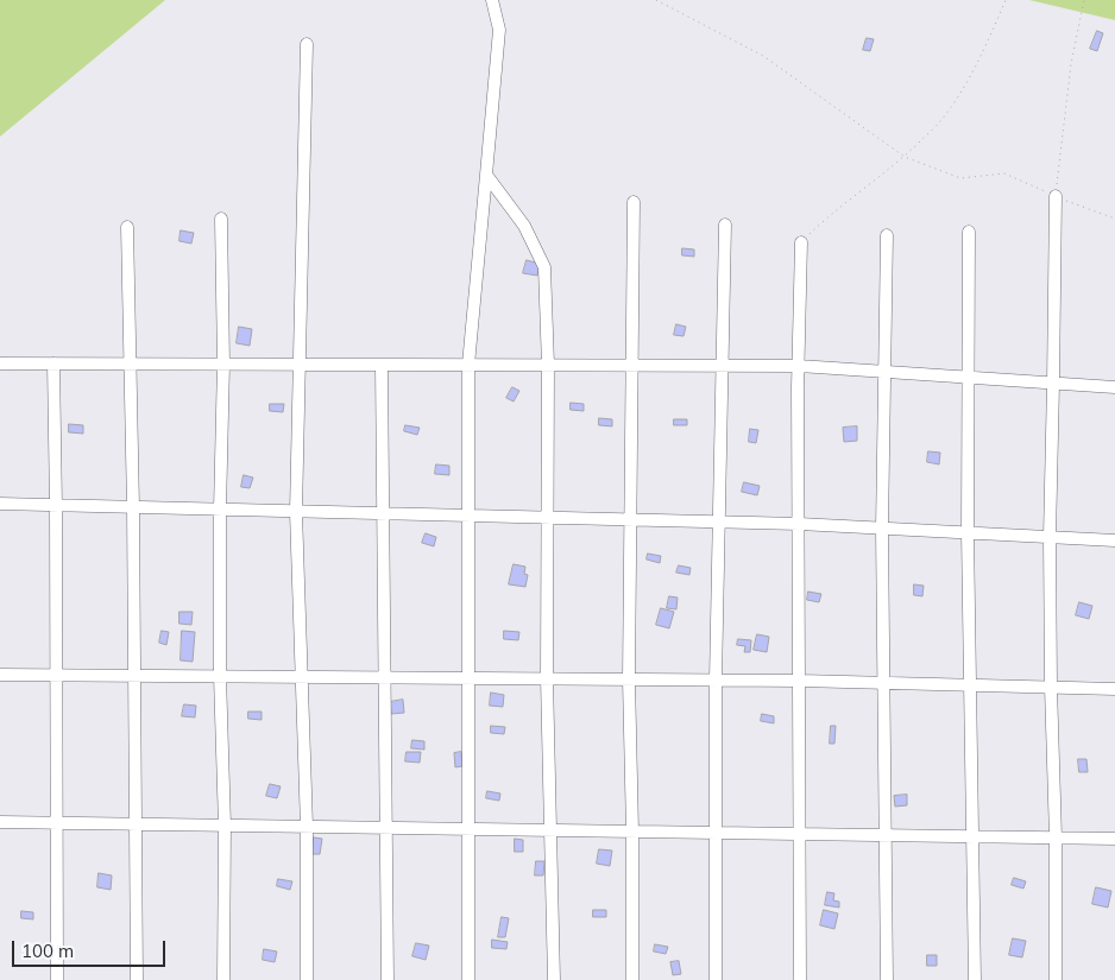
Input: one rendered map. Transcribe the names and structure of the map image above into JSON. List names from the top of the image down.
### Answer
{
  "scale_bar": "100 m"
}
